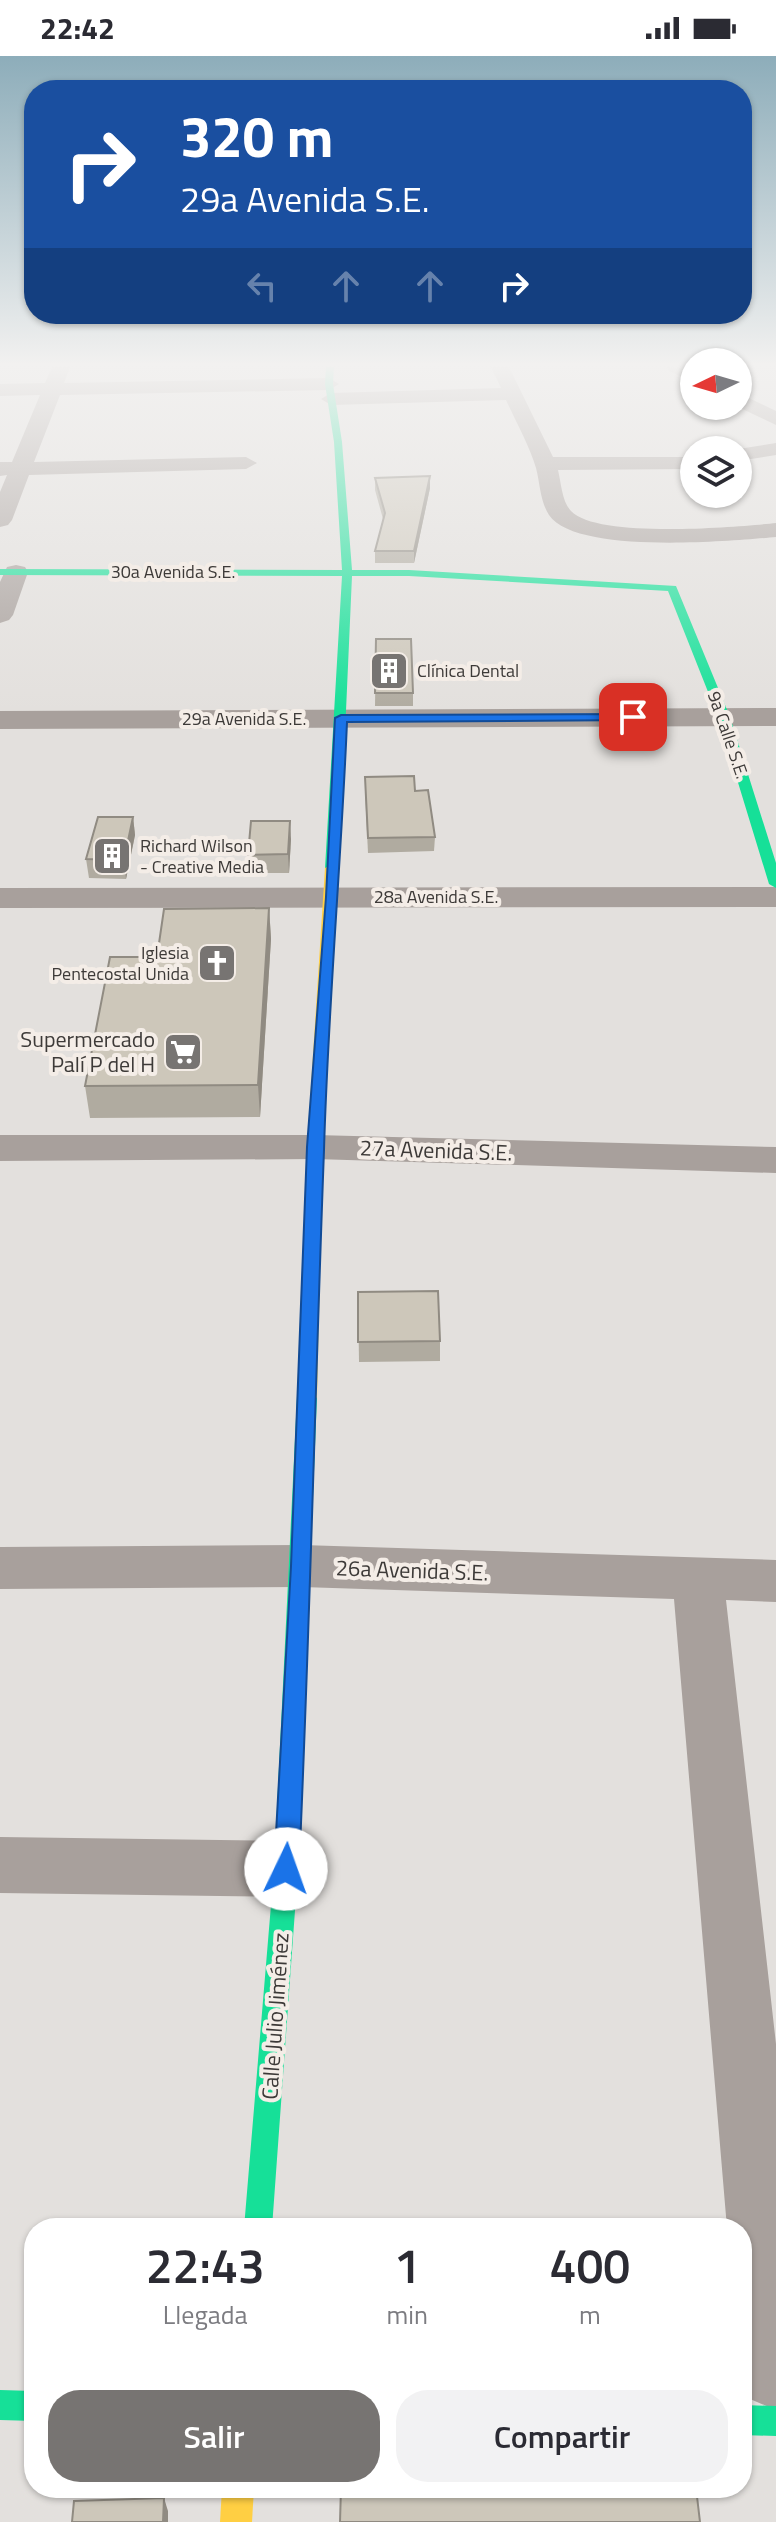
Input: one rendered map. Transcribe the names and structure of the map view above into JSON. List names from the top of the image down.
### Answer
{
  "streets": {
    "main road": ["30a Avenida S.E.", "9a Calle S.E.", "Calle Julio Jiménez"],
    "street": [
      "29a Avenida S.E.",
      "28a Avenida S.E.",
      "27a Avenida S.E.",
      "26a Avenida S.E."
    ]
  },
  "crossings": [
    ["30a Avenida S.E.", "9a Calle S.E."],
    ["30a Avenida S.E.", "Calle Julio Jiménez"],
    ["29a Avenida S.E.", "9a Calle S.E."],
    ["29a Avenida S.E.", "Calle Julio Jiménez"],
    ["28a Avenida S.E.", "Calle Julio Jiménez"],
    ["27a Avenida S.E.", "Calle Julio Jiménez"],
    ["26a Avenida S.E.", "Calle Julio Jiménez"]
  ],
  "places": {
    "building": ["Clínica Dental", "Richard Wilson - Creative Media"],
    "church": ["Iglesia Pentecostal Unida"],
    "supermarket": ["Supermercado Palí P del H"]
  },
  "north": "left",
  "page": {
    "status": "22:42",
    "turn": ["320 m", "29a Avenida S.E."],
    "eta": [
      "22:43",
      "Llegada",
      "1",
      "min",
      "400",
      "m"
    ],
    "buttons": ["Salir", "Compartir"]
  }
}
